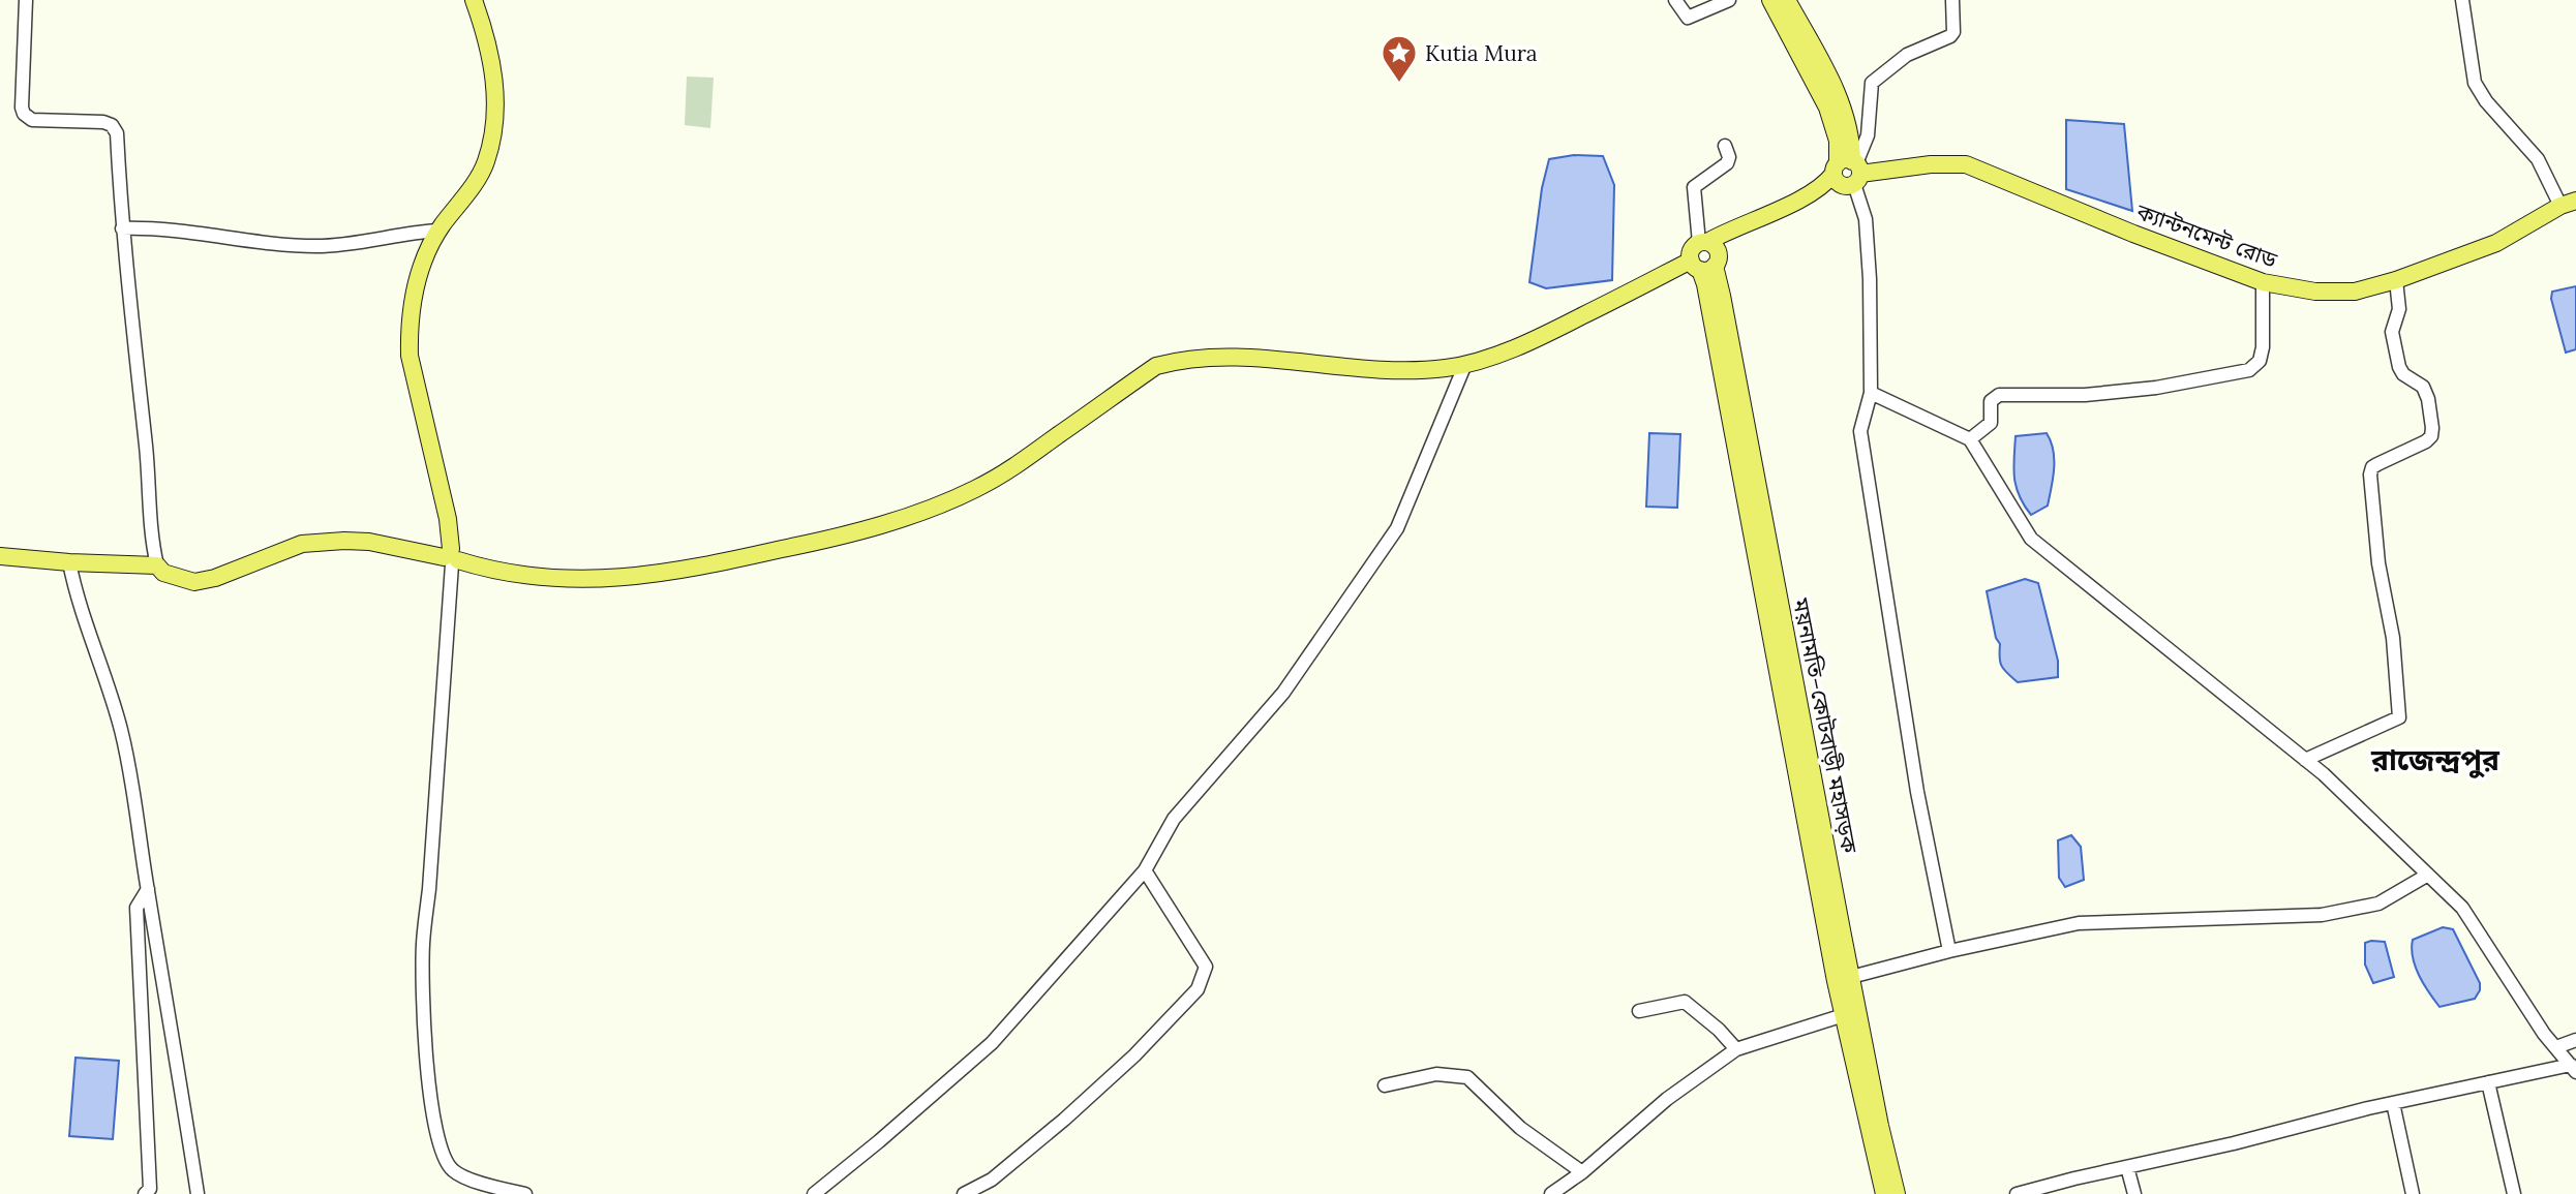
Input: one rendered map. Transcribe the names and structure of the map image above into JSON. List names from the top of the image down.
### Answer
{
  "streets": {
    "main road": ["ক্যান্টনমেন্ট রোড", "ময়নামতি–কোটবাড়ী মহাসড়ক"]
  },
  "districts": ["রাজেন্দ্রপুর"],
  "places": {
    "place": ["Kutia Mura"]
  }
}
